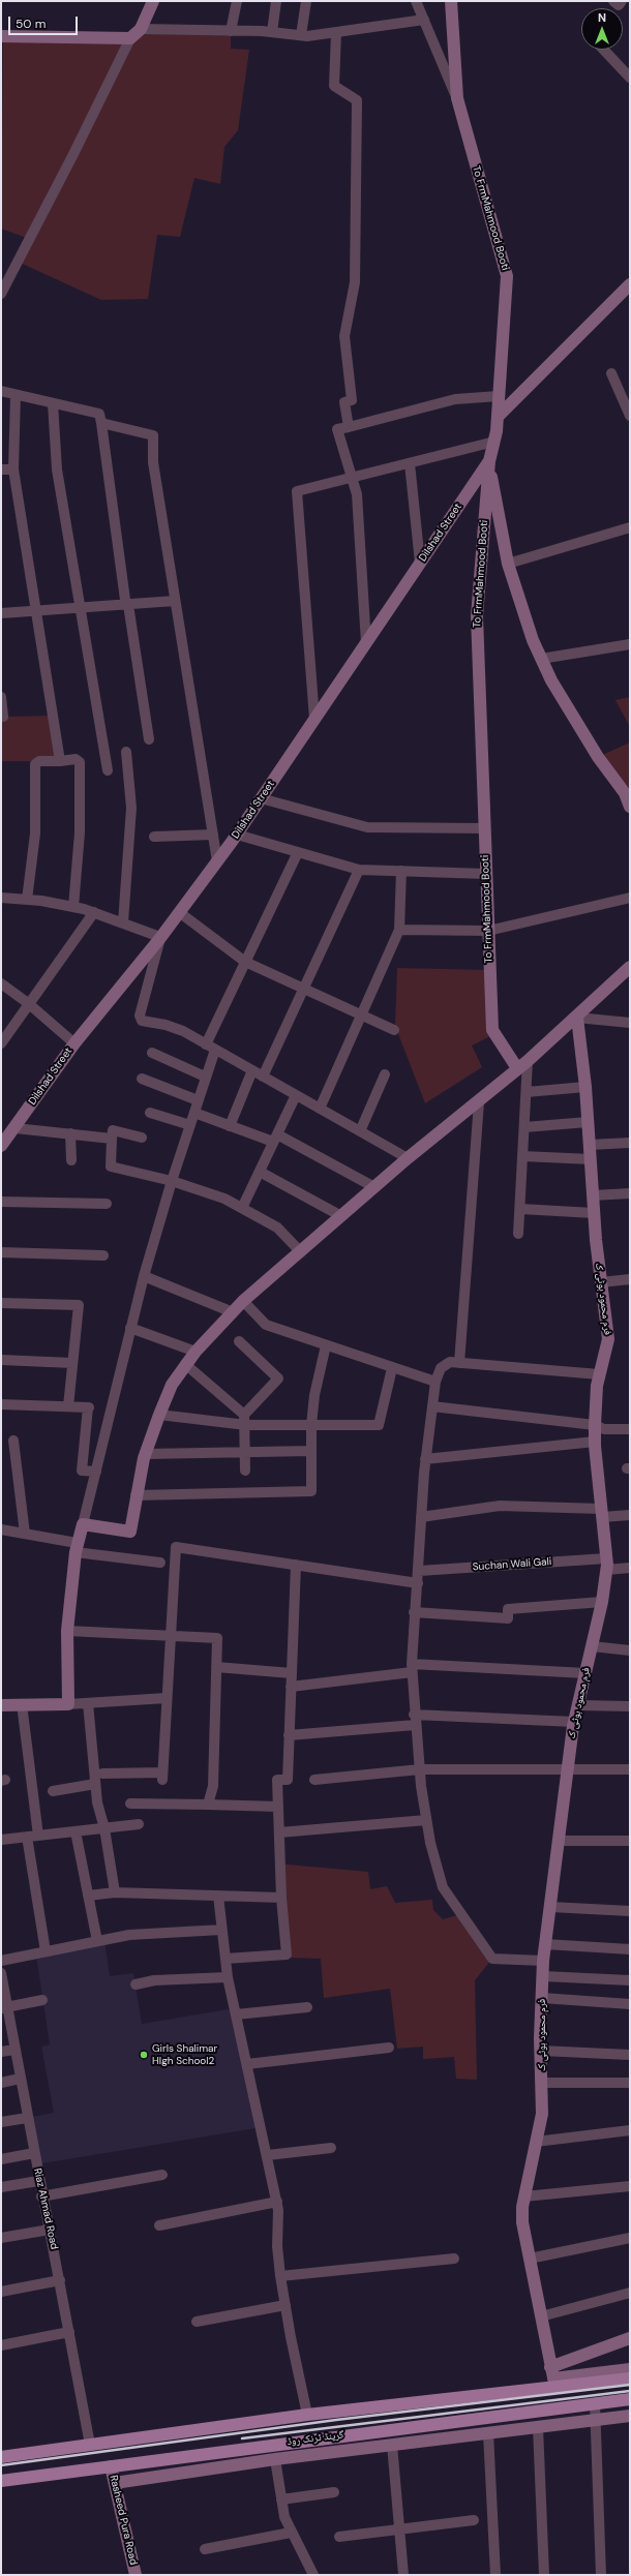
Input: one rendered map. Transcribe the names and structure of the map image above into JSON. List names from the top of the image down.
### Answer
{
  "streets": {
    "main road": ["گرینڈ ٹرنک روڈ"],
    "street": [
      "To FrmMahmood Booti",
      "Dilshad Street",
      "فرم محمود بوٹی ک",
      "Suchan Wali Gali",
      "Riaz Ahmad Road",
      "Rasheed Pura Road"
    ]
  },
  "crossings": [
    ["To FrmMahmood Booti", "Dilshad Street"],
    ["فرم محمود بوٹی ک", "Suchan Wali Gali"],
    ["گرینڈ ٹرنک روڈ", "Rasheed Pura Road"]
  ],
  "places": ["Girls Shalimar HIgh School2"],
  "scale_bar": "50 m",
  "north": "top"
}
